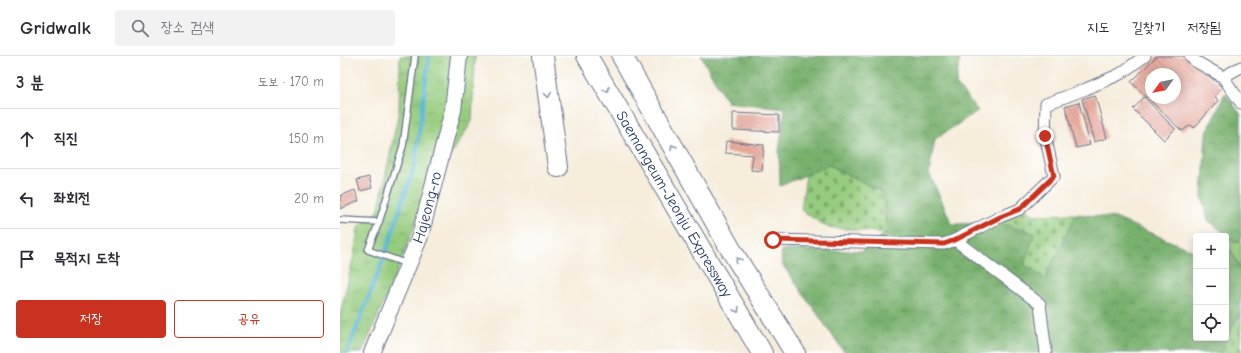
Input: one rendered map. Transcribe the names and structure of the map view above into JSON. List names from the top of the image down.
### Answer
{
  "streets": {
    "highway": ["Saemangeum-Jeonju Expressway"],
    "street": ["Hajeong-ro"]
  },
  "north": "bottom left",
  "page": {
    "header": "Gridwalk",
    "search": "장소 검색",
    "nav": ["지도", "길찾기", "저장됨"],
    "heading": ["3 분", "도보 · 170 m"],
    "list": [
      ["직진", "150 m"],
      ["좌회전", "20 m"],
      "목적지 도착"
    ],
    "map_buttons": ["+", "−"],
    "buttons": ["저장", "공유"]
  }
}
